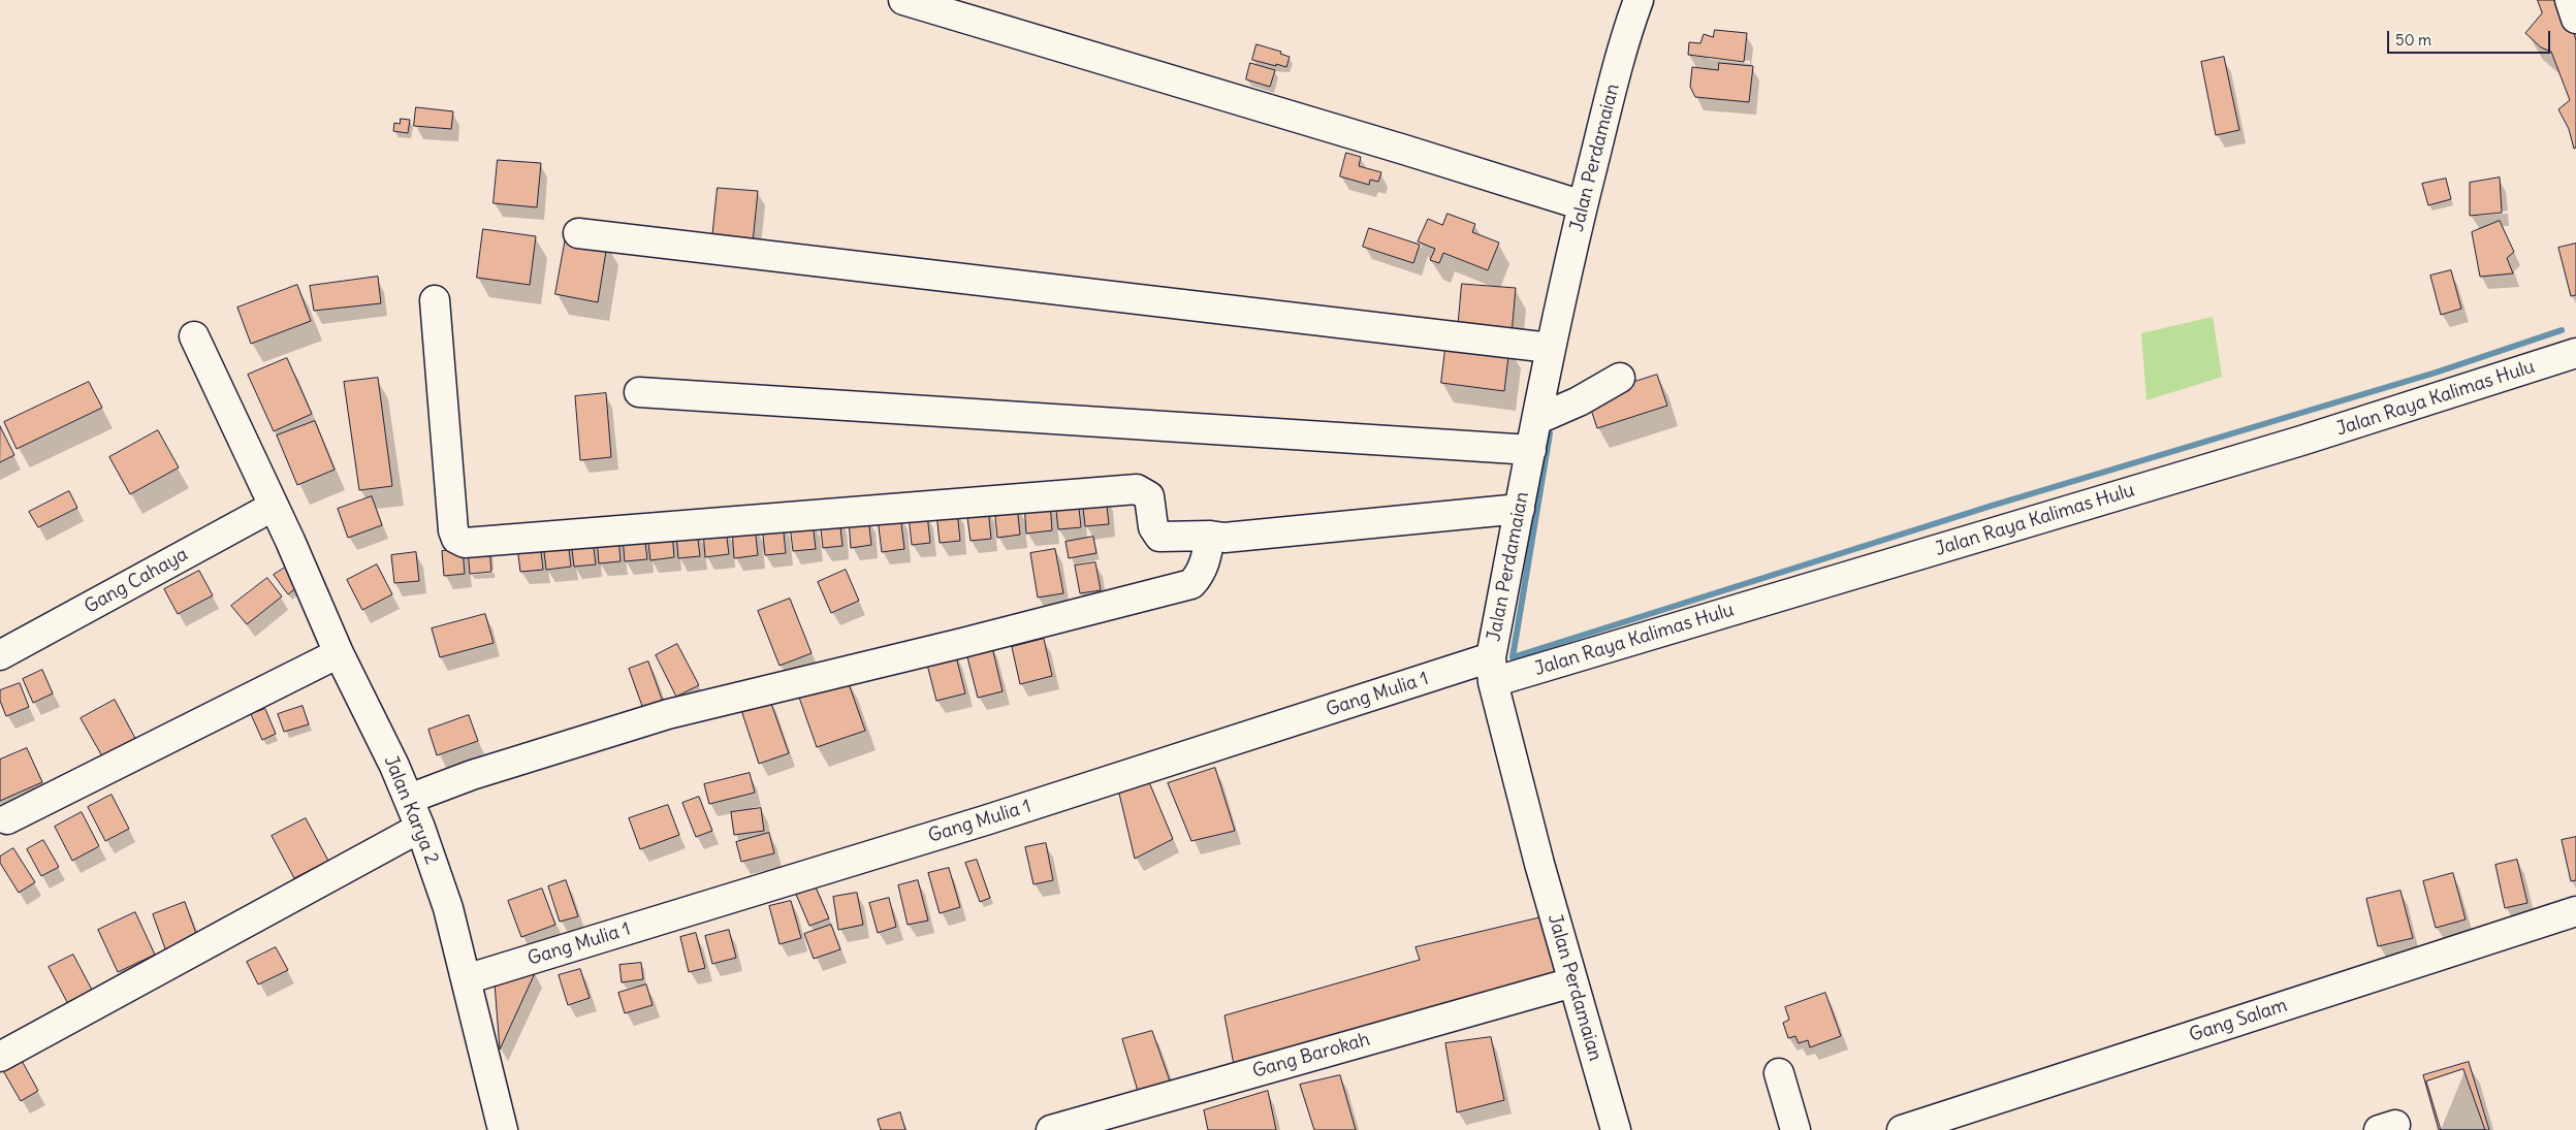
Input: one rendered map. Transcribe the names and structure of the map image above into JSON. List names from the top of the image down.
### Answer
{
  "streets": {
    "street": [
      "Jalan Perdamaian",
      "Jalan Raya Kalimas Hulu",
      "Gang Cahaya",
      "Gang Mulia 1",
      "Jalan Karya 2",
      "Gang Salam",
      "Gang Barokah"
    ]
  },
  "crossings": [
    ["Jalan Perdamaian", "Jalan Raya Kalimas Hulu"],
    ["Jalan Perdamaian", "Gang Mulia 1"],
    ["Jalan Perdamaian", "Gang Barokah"],
    ["Jalan Raya Kalimas Hulu", "Gang Mulia 1"],
    ["Gang Cahaya", "Jalan Karya 2"],
    ["Gang Mulia 1", "Jalan Karya 2"]
  ],
  "scale_bar": "50 m"
}
